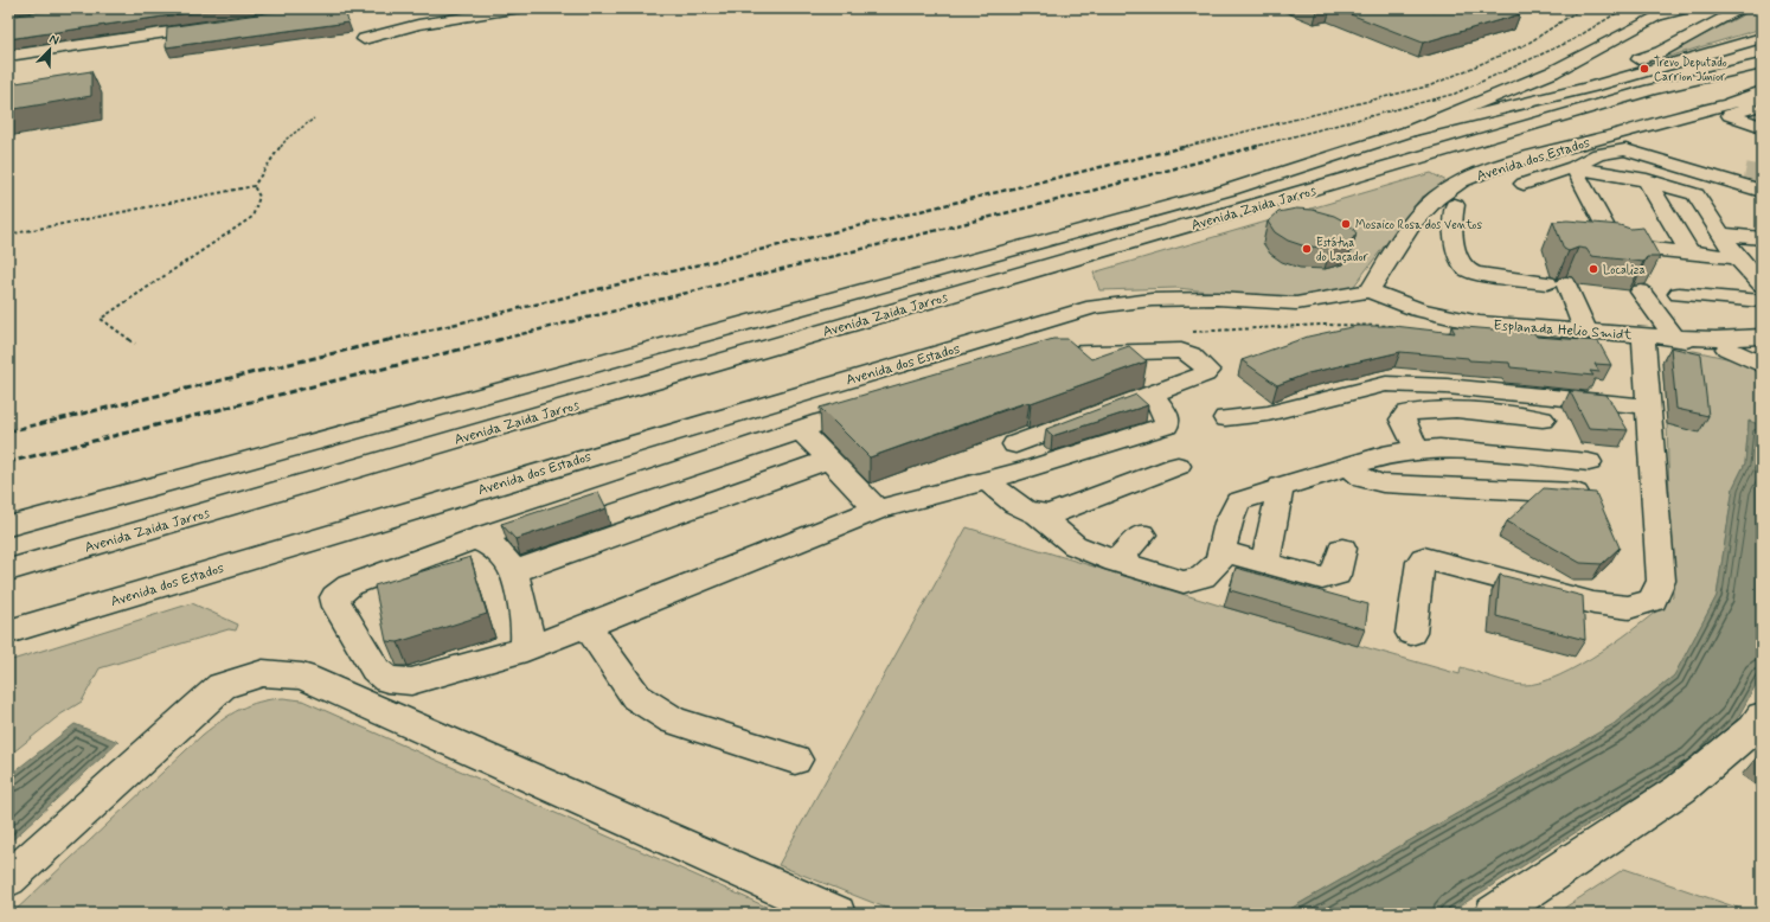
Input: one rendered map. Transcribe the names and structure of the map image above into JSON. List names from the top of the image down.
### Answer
{
  "streets": {
    "main road": ["Avenida dos Estados", "Avenida Zaida Jarros", "Esplanada Helio Smidt"]
  },
  "crossings": [
    ["Avenida dos Estados", "Esplanada Helio Smidt"]
  ],
  "places": [
    "Trevo Deputado Carrion Júnior",
    "Mosaico Rosa dos Ventos",
    "Estátua do Laçador",
    "Localiza"
  ],
  "north": "top right"
}
